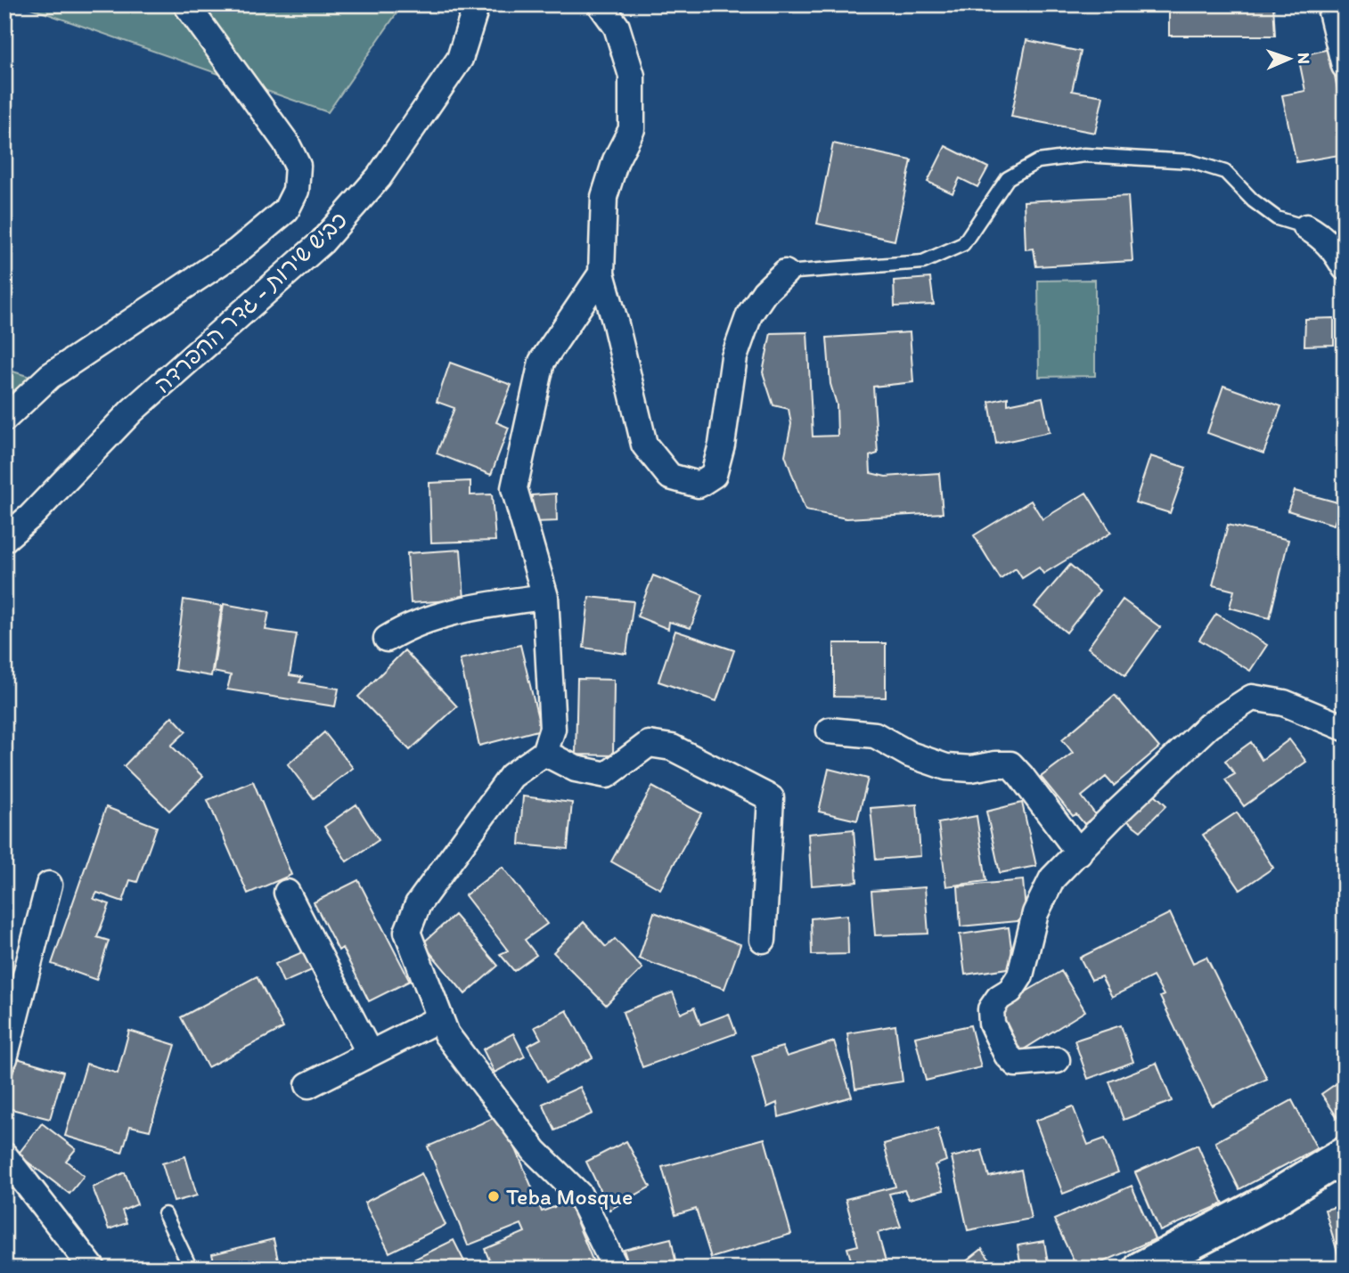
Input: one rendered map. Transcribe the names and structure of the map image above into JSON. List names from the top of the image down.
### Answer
{
  "streets": {
    "street": ["כביש שירות - גדר ההפרדה"]
  },
  "places": ["Teba Mosque"],
  "north": "right"
}
